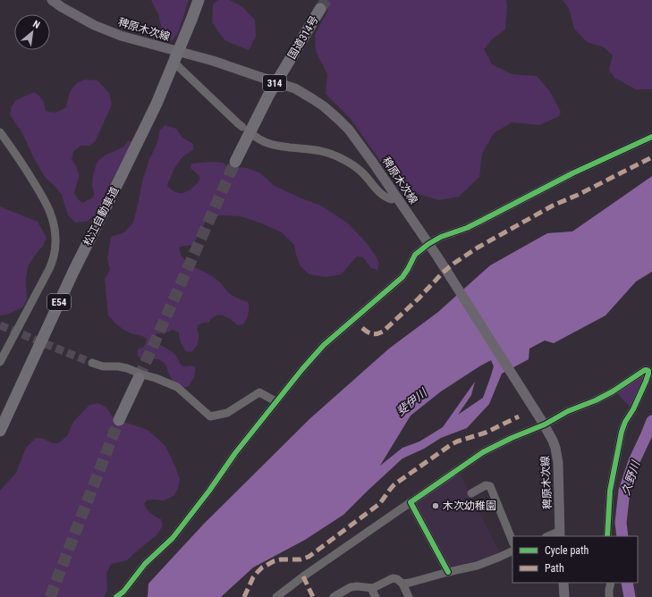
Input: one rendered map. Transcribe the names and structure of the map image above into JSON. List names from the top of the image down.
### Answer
{
  "streets": {
    "highway": [
      "国道314号",
      "314",
      "松江自動車道",
      "E54"
    ],
    "main road": ["稗原木次線"]
  },
  "crossings": [
    ["稗原木次線", "国道314号"]
  ],
  "water": ["斐伊川", "久野川"],
  "places": ["木次幼稚園"],
  "legend": ["Cycle path", "Path"],
  "north": "top right"
}
